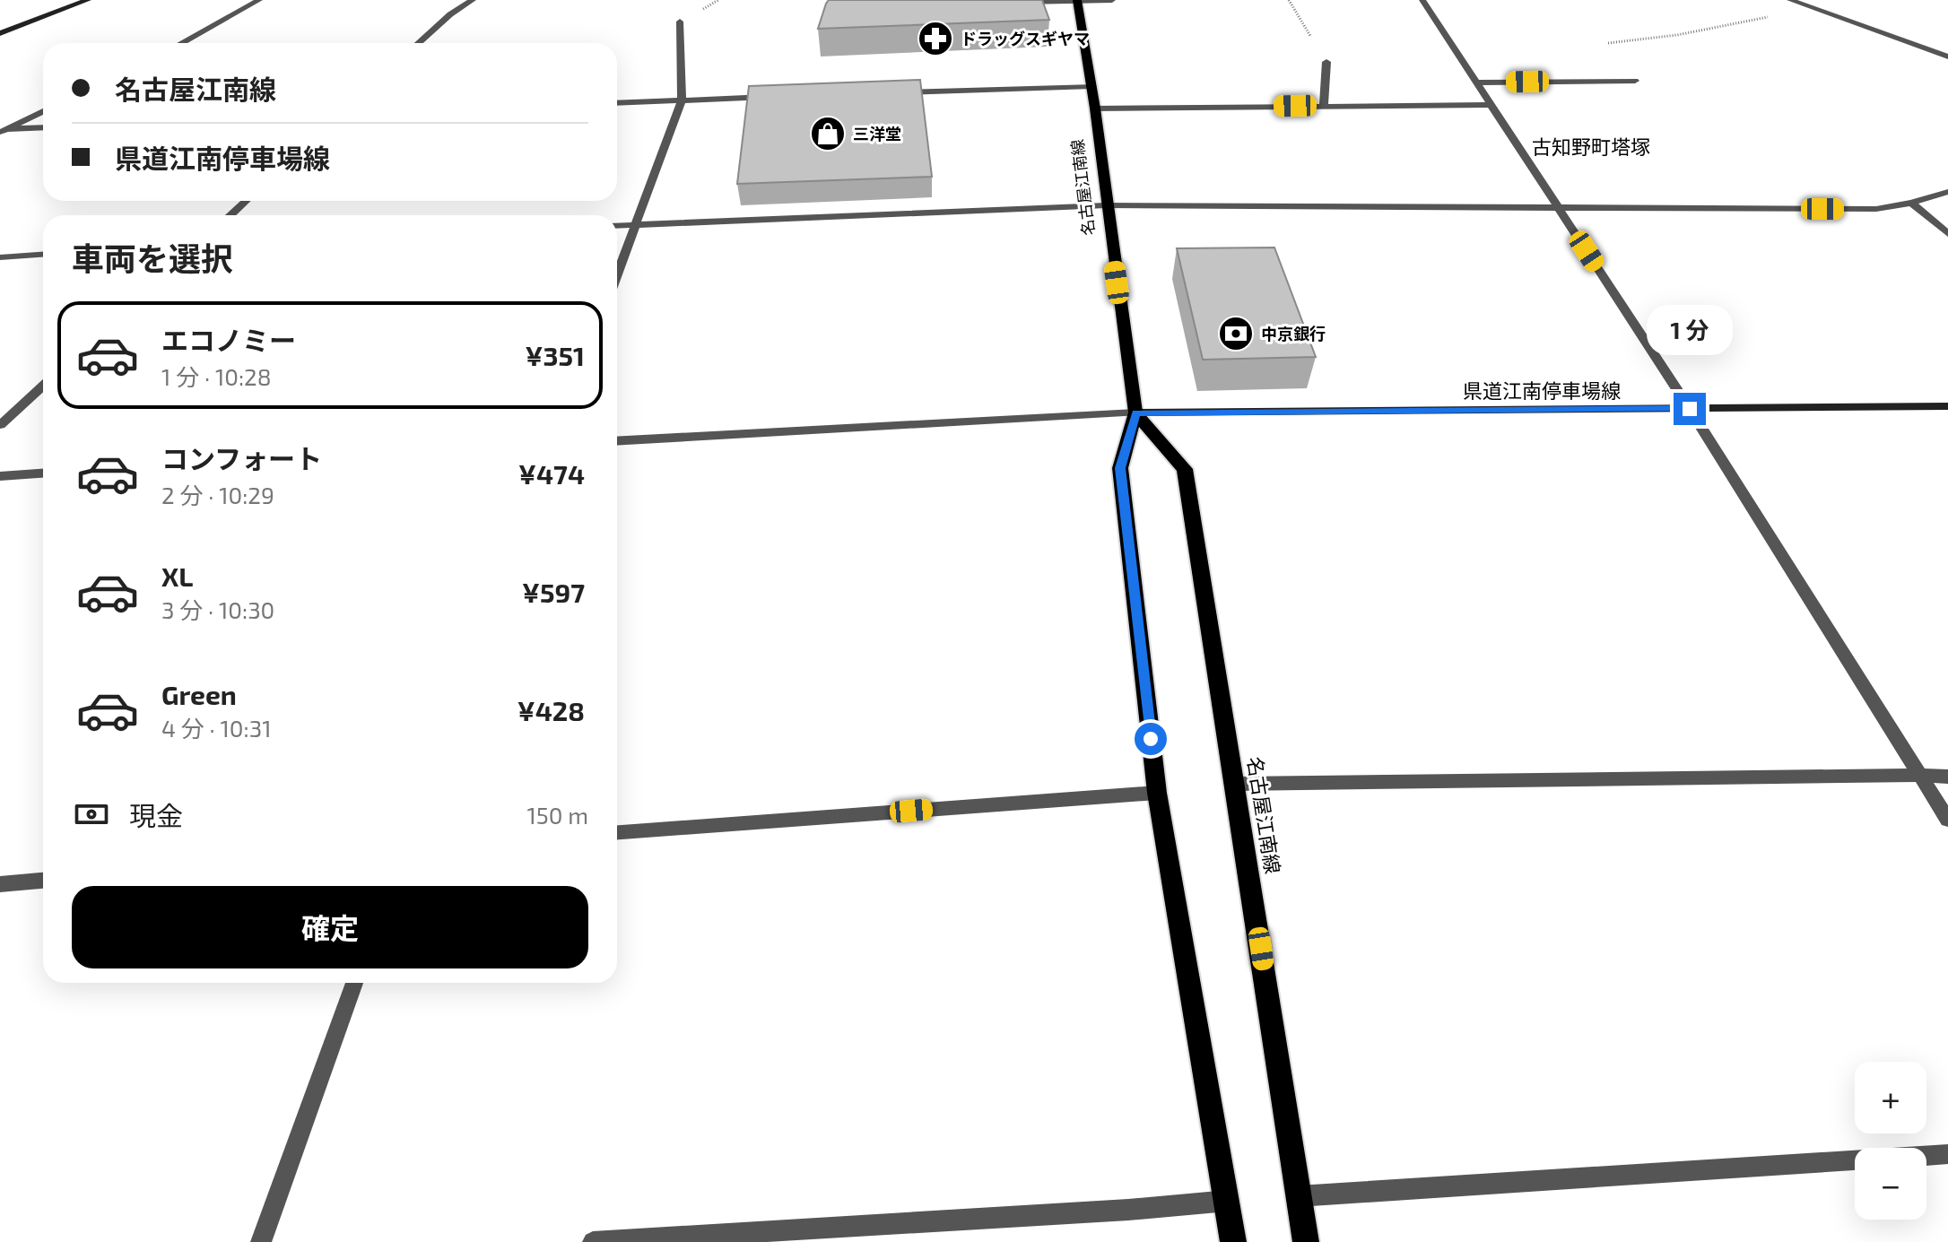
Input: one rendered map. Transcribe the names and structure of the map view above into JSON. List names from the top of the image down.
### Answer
{
  "streets": {
    "main road": ["名古屋江南線", "県道江南停車場線"]
  },
  "crossings": [
    ["名古屋江南線", "県道江南停車場線"]
  ],
  "districts": ["古知野町塔塚"],
  "places": {
    "pharmacy": ["ドラッグスギヤマ"],
    "shop": ["三洋堂"],
    "bank": ["中京銀行"]
  },
  "page": {
    "banner": ["名古屋江南線", "県道江南停車場線"],
    "heading": "車両を選択",
    "list": [
      {
        "name": "エコノミー",
        "note": "1 分 · 10:28",
        "value": "¥351"
      },
      {
        "name": "コンフォート",
        "note": "2 分 · 10:29",
        "value": "¥474"
      },
      {
        "name": "XL",
        "note": "3 分 · 10:30",
        "value": "¥597"
      },
      {
        "name": "Green",
        "note": "4 分 · 10:31",
        "value": "¥428"
      }
    ],
    "bubble": "1 分",
    "pay": ["現金", "150 m"],
    "buttons": "確定",
    "map_buttons": ["+", "−"]
  }
}
